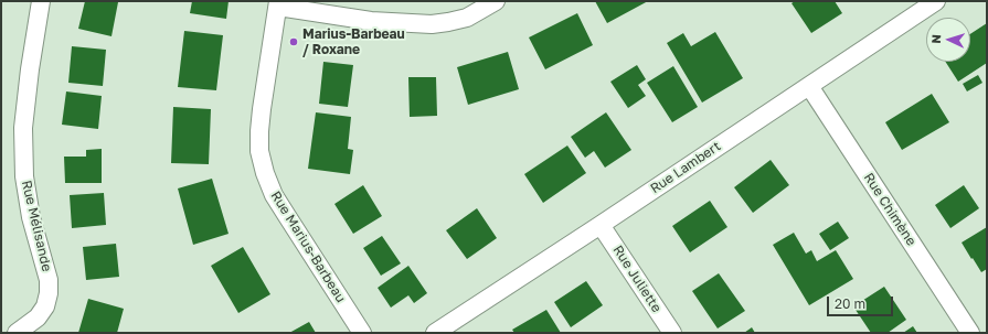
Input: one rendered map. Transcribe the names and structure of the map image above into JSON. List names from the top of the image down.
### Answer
{
  "streets": {
    "street": [
      "Rue Lambert",
      "Rue Chimène",
      "Rue Mélisande",
      "Rue Marius-Barbeau",
      "Rue Juliette"
    ]
  },
  "crossings": [
    ["Rue Lambert", "Rue Chimène"],
    ["Rue Lambert", "Rue Juliette"]
  ],
  "places": ["Marius-Barbeau / Roxane"],
  "scale_bar": "20 m",
  "north": "left"
}
